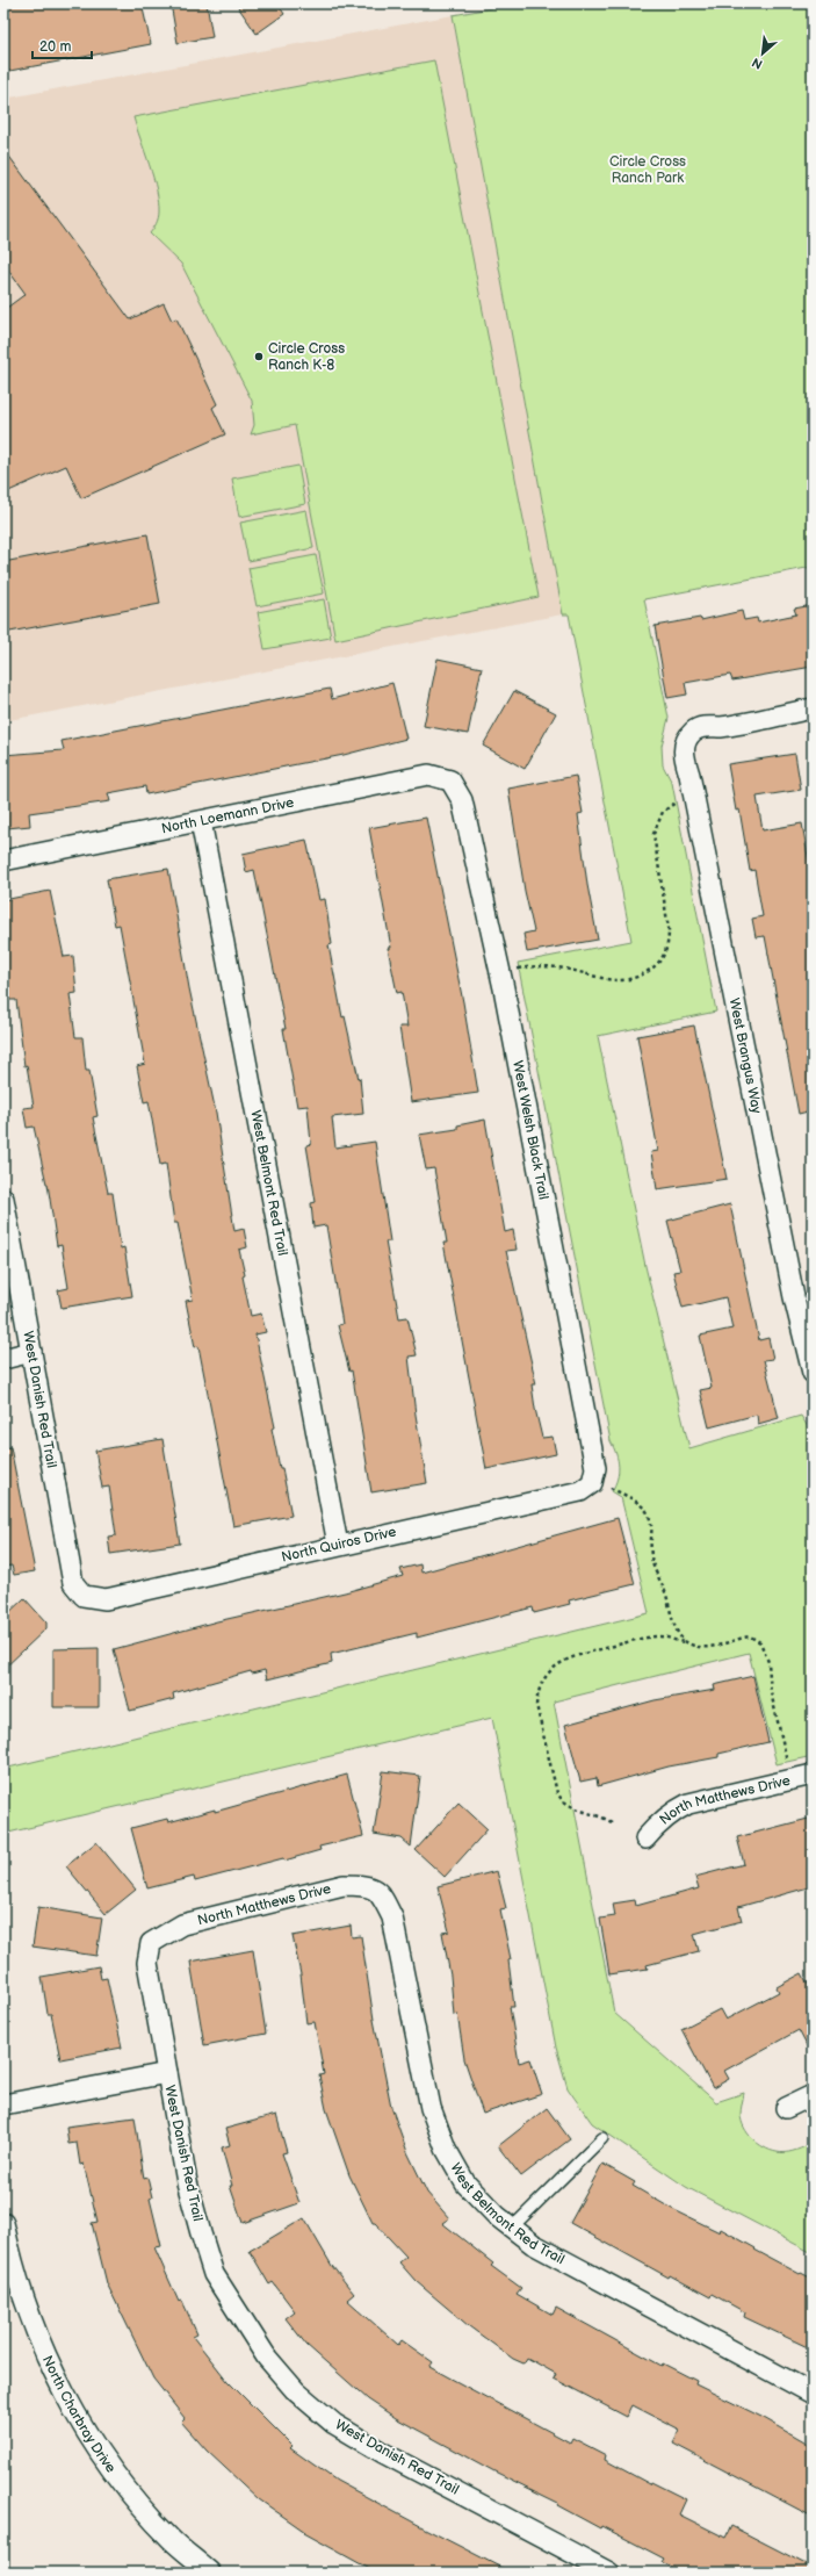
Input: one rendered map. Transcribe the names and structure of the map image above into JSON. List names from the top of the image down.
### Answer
{
  "streets": {
    "street": [
      "North Loemann Drive",
      "West Brangus Way",
      "West Welsh Black Trail",
      "West Belmont Red Trail",
      "West Danish Red Trail",
      "North Quiros Drive",
      "North Matthews Drive",
      "North Charbray Drive"
    ]
  },
  "crossings": [
    ["North Loemann Drive", "West Welsh Black Trail"],
    ["North Loemann Drive", "West Belmont Red Trail"],
    ["West Welsh Black Trail", "North Quiros Drive"],
    ["West Belmont Red Trail", "North Quiros Drive"],
    ["West Belmont Red Trail", "North Matthews Drive"],
    ["West Danish Red Trail", "North Quiros Drive"],
    ["West Danish Red Trail", "North Matthews Drive"]
  ],
  "parks": ["Circle Cross Ranch Park"],
  "places": ["Circle Cross Ranch K-8"],
  "scale_bar": "20 m",
  "north": "bottom left"
}
